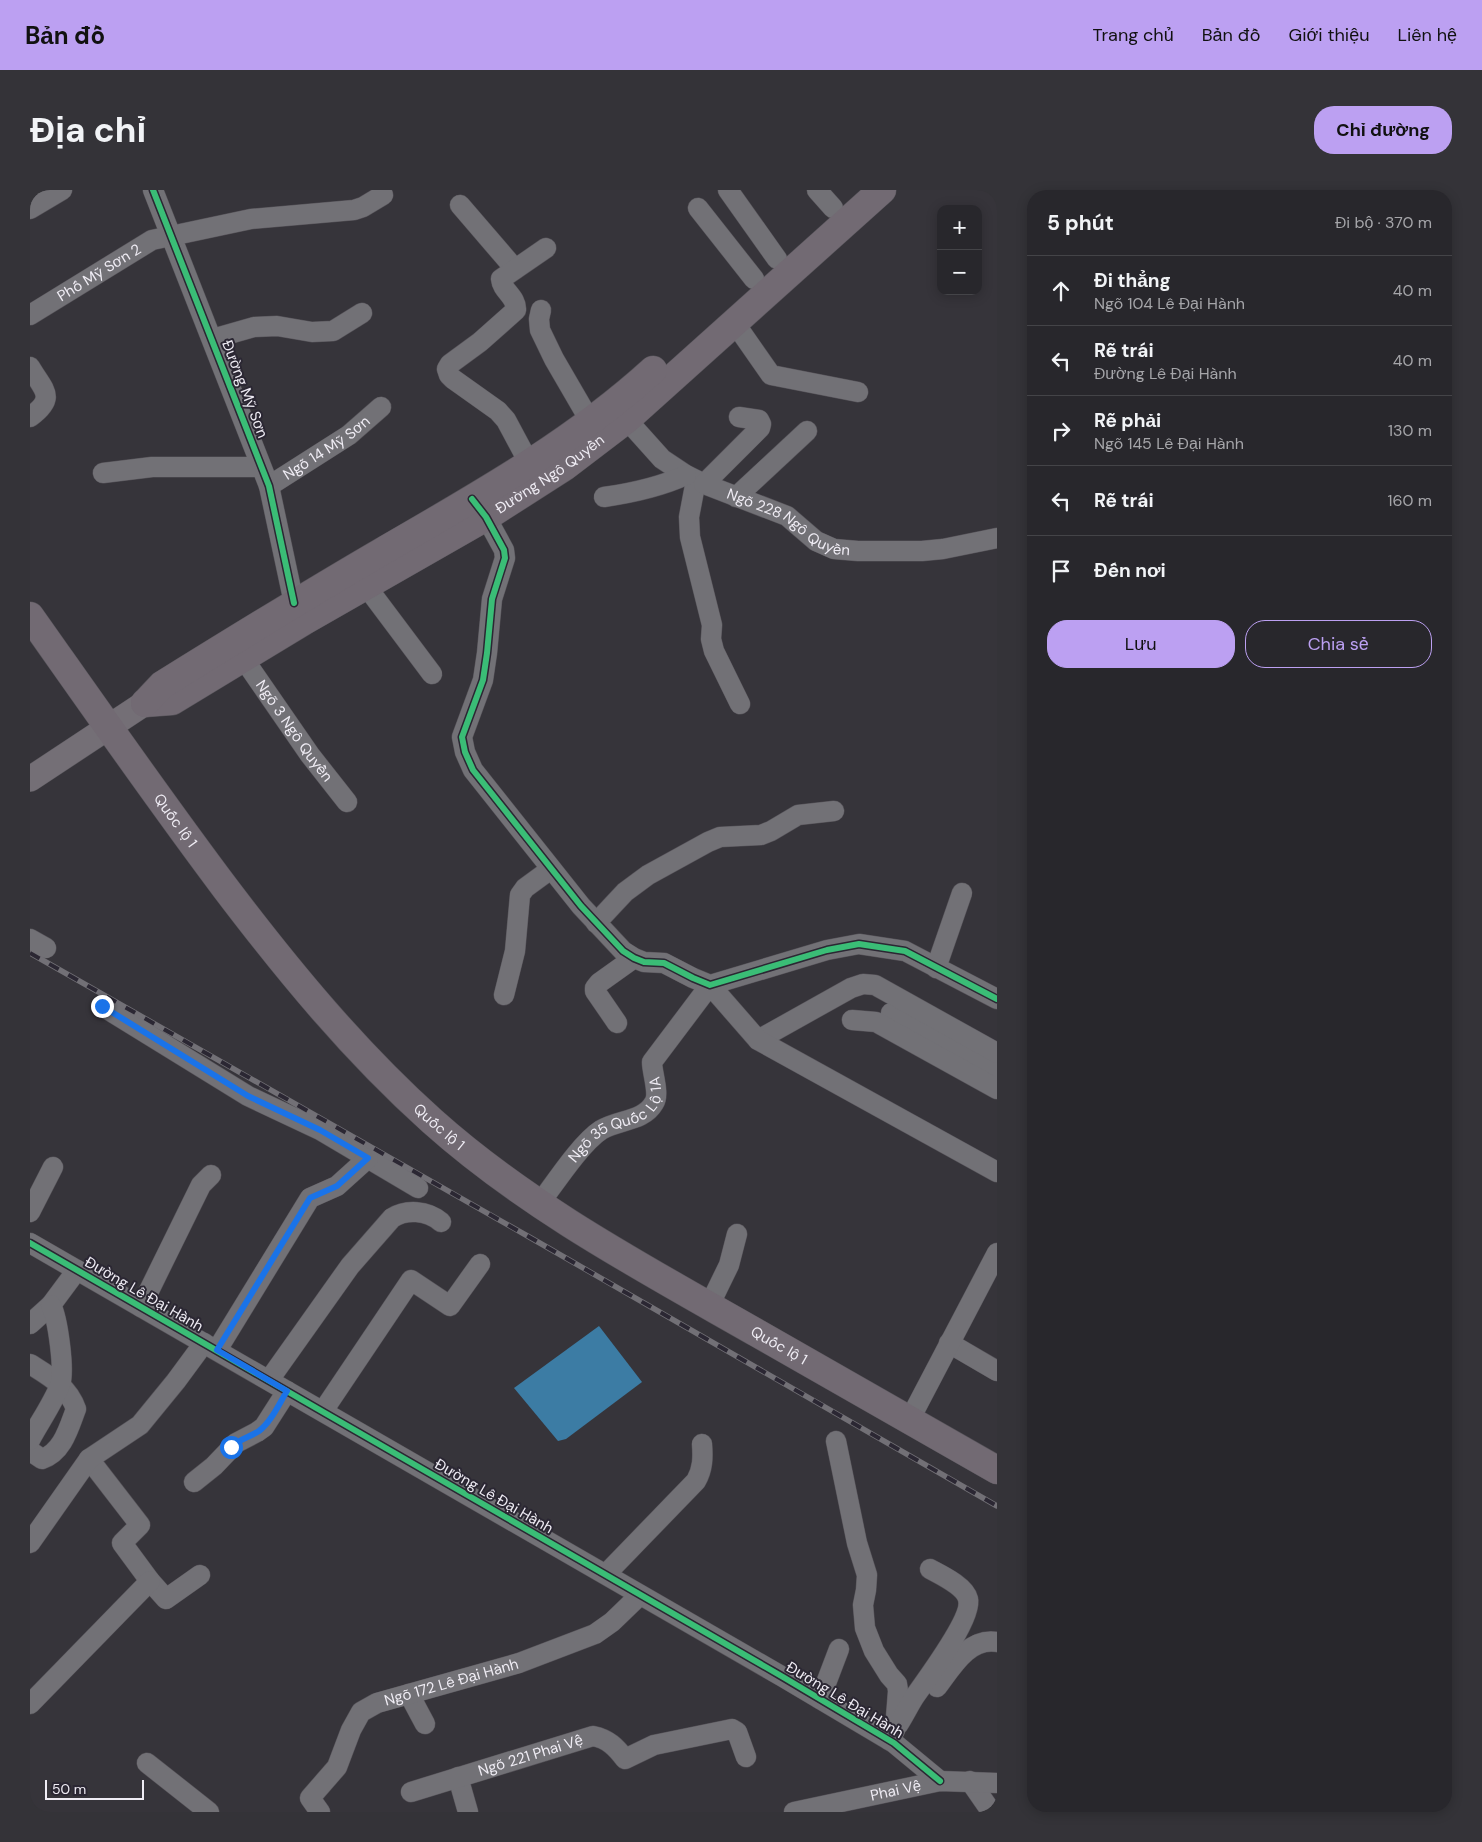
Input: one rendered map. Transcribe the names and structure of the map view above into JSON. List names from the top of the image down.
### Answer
{
  "streets": {
    "highway": ["Đường Ngô Quyền", "Quốc lộ 1"],
    "street": [
      "Phố Mỹ Sơn 2",
      "Đường Mỹ Sơn",
      "Ngõ 14 Mỹ Sơn",
      "Ngõ 228 Ngô Quyền",
      "Ngõ 3 Ngô Quyền",
      "Ngõ 35 Quốc Lộ 1A",
      "Đường Lê Đại Hành",
      "Ngõ 172 Lê Đại Hành",
      "Ngõ 221 Phai Vệ",
      "Phai Vệ"
    ]
  },
  "crossings": [
    ["Phố Mỹ Sơn 2", "Đường Mỹ Sơn"],
    ["Đường Mỹ Sơn", "Ngõ 14 Mỹ Sơn"],
    ["Đường Mỹ Sơn", "Đường Ngô Quyền"],
    ["Đường Ngô Quyền", "Ngõ 228 Ngô Quyền"],
    ["Đường Ngô Quyền", "Ngõ 3 Ngô Quyền"],
    ["Đường Ngô Quyền", "Quốc lộ 1"],
    ["Quốc lộ 1", "Ngõ 35 Quốc Lộ 1A"],
    ["Đường Lê Đại Hành", "Ngõ 172 Lê Đại Hành"],
    ["Đường Lê Đại Hành", "Phai Vệ"]
  ],
  "scale_bar": "50 m",
  "page": {
    "header": "Bản đồ",
    "nav": [
      "Trang chủ",
      "Bản đồ",
      "Giới thiệu",
      "Liên hệ"
    ],
    "buttons": [
      "Chỉ đường",
      ["Lưu", "Chia sẻ"]
    ],
    "title": "Địa chỉ",
    "heading": ["5 phút", "Đi bộ · 370 m"],
    "map_buttons": ["+", "−"],
    "list": [
      ["Đi thẳng", "Ngõ 104 Lê Đại Hành", "40 m"],
      ["Rẽ trái", "Đường Lê Đại Hành", "40 m"],
      ["Rẽ phải", "Ngõ 145 Lê Đại Hành", "130 m"],
      ["Rẽ trái", "160 m"],
      "Đến nơi"
    ],
    "scale": "50 m"
  }
}
